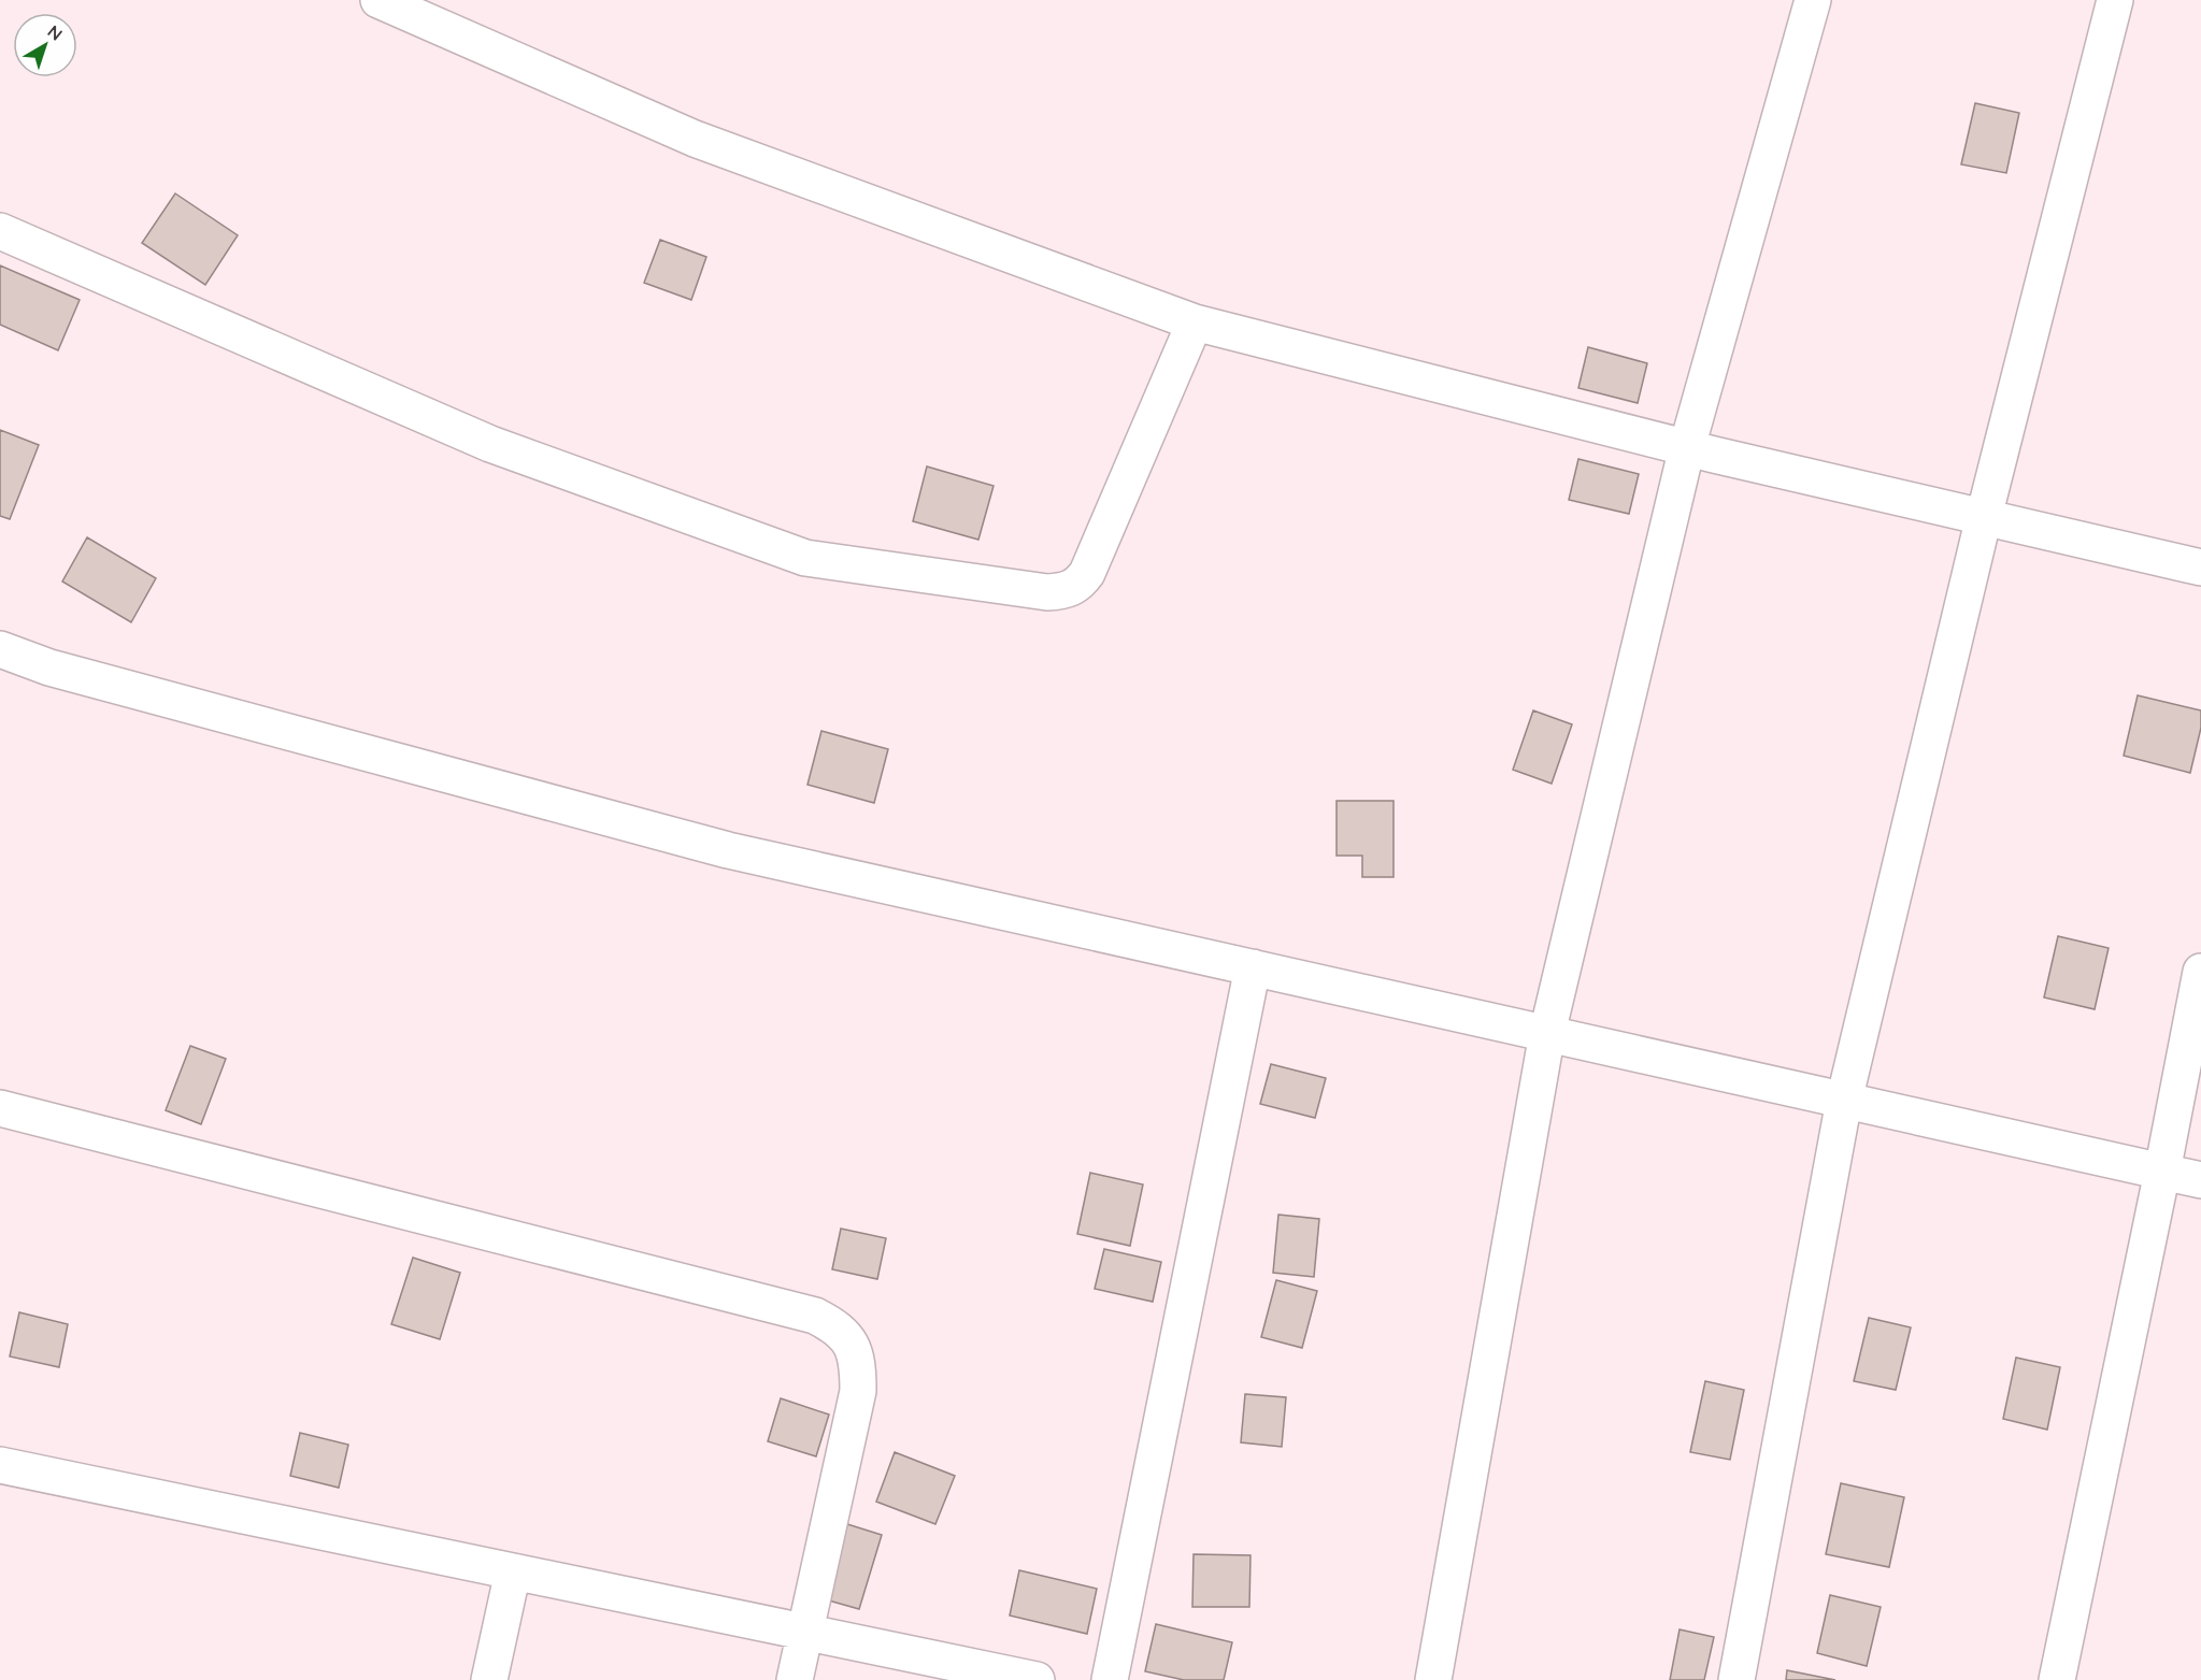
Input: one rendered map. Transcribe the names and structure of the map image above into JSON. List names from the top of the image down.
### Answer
{
  "north": "top right"
}
